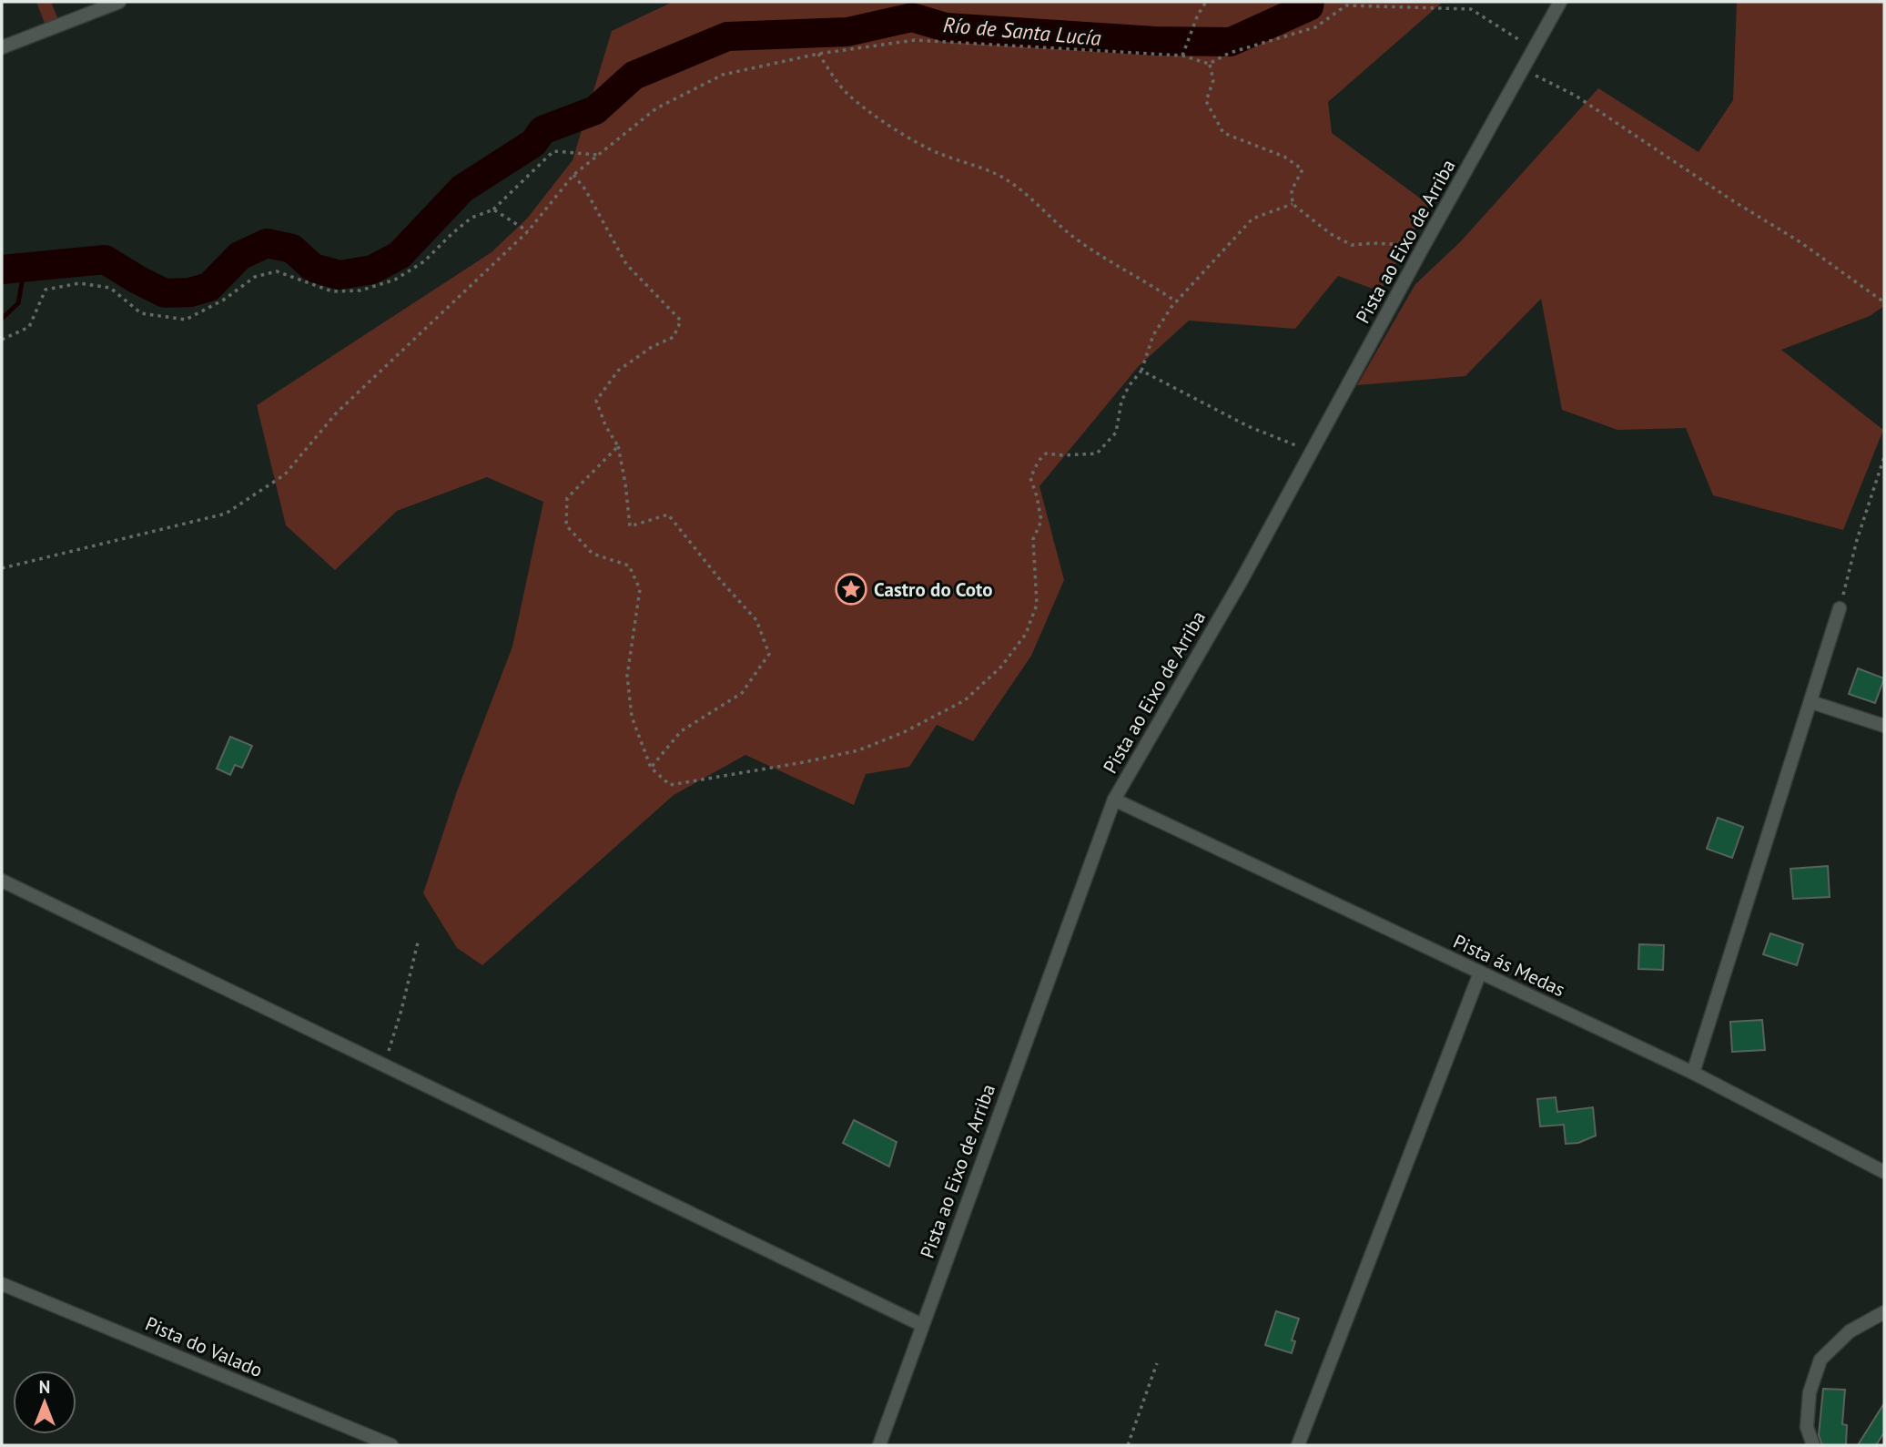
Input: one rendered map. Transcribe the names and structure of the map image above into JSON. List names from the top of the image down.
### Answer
{
  "streets": {
    "street": ["Pista ao Eixo de Arriba", "Pista ás Medas", "Pista do Valado"]
  },
  "crossings": [
    ["Pista ao Eixo de Arriba", "Pista ás Medas"]
  ],
  "water": ["Río de Santa Lucía"],
  "places": {
    "place": ["Castro do Coto"]
  },
  "north": "top"
}
